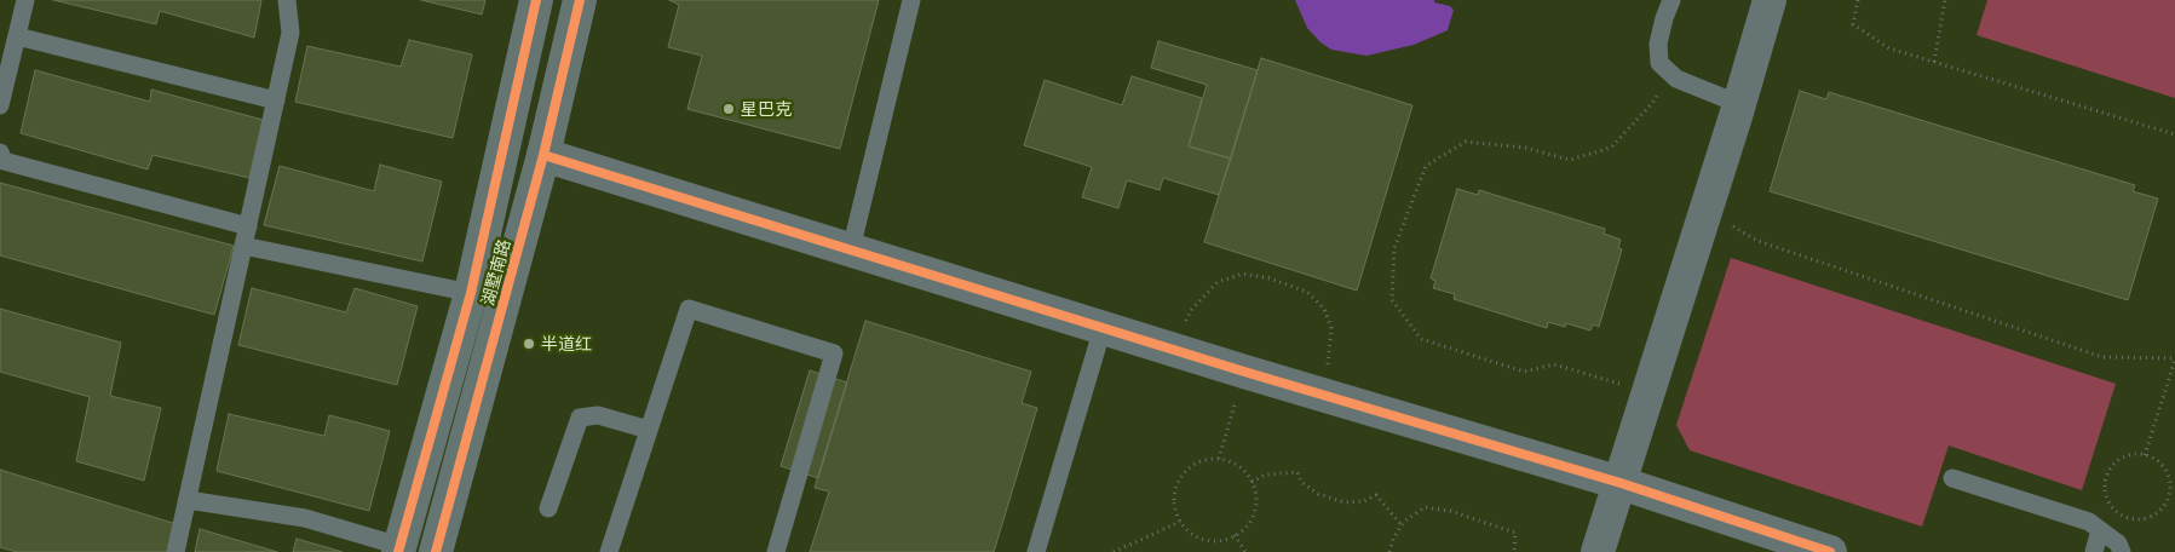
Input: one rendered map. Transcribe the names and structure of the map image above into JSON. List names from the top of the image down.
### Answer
{
  "streets": {
    "main road": ["湖墅南路"]
  },
  "places": ["星巴克", "半道红"]
}
